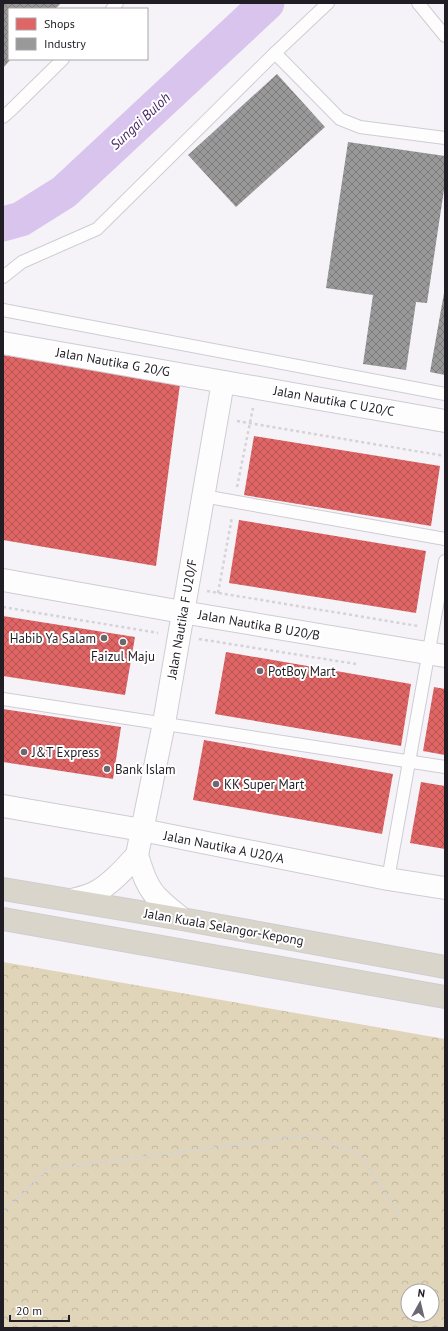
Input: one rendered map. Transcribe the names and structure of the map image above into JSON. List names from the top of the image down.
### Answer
{
  "streets": {
    "highway": ["Jalan Kuala Selangor-Kepong"],
    "street": [
      "Jalan Nautika G 20/G",
      "Jalan Nautika C U20/C",
      "Jalan Nautika F U20/F",
      "Jalan Nautika B U20/B",
      "Jalan Nautika A U20/A"
    ]
  },
  "crossings": [
    ["Jalan Nautika G 20/G", "Jalan Nautika C U20/C"],
    ["Jalan Nautika G 20/G", "Jalan Nautika F U20/F"],
    ["Jalan Nautika C U20/C", "Jalan Nautika F U20/F"],
    ["Jalan Nautika F U20/F", "Jalan Nautika B U20/B"],
    ["Jalan Nautika F U20/F", "Jalan Nautika A U20/A"],
    ["Jalan Nautika F U20/F", "Jalan Kuala Selangor-Kepong"]
  ],
  "water": ["Sungai Buloh"],
  "places": [
    "Habib Ya Salam",
    "Faizul Maju",
    "PotBoy Mart",
    "J&T Express",
    "Bank Islam",
    "KK Super Mart"
  ],
  "legend": ["Shops", "Industry"],
  "scale_bar": "20 m",
  "north": "top"
}
